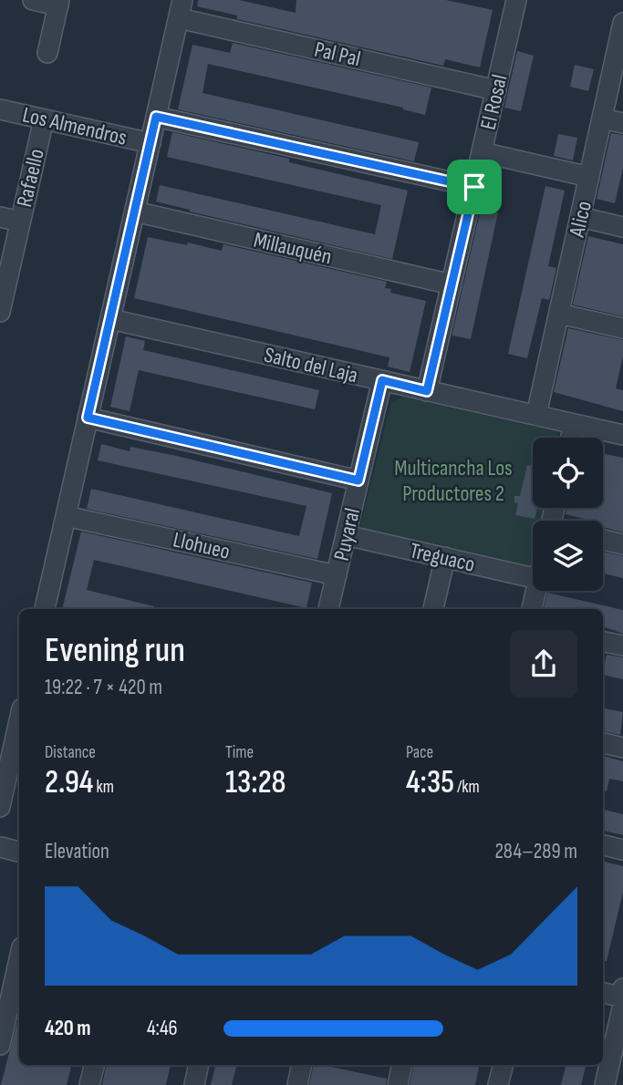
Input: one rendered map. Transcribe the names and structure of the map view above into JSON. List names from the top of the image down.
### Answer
{
  "streets": {
    "street": [
      "Pal Pal",
      "El Rosal",
      "Los Almendros",
      "Rafaello",
      "Alico",
      "Millauquén",
      "Salto del Laja",
      "Puyaral",
      "Llohueo",
      "Treguaco"
    ]
  },
  "crossings": [
    ["Pal Pal", "El Rosal"],
    ["El Rosal", "Millauquén"],
    ["El Rosal", "Salto del Laja"],
    ["Los Almendros", "Rafaello"],
    ["Alico", "Salto del Laja"],
    ["Salto del Laja", "Puyaral"],
    ["Puyaral", "Llohueo"],
    ["Puyaral", "Treguaco"]
  ],
  "parks": ["Multicancha Los Productores 2"],
  "page": {
    "heading": ["Evening run", "19:22 · 7 × 420 m"],
    "stats": [
      ["Distance", "2.94 km"],
      ["Time", "13:28"],
      ["Pace", "4:35 /km"]
    ],
    "chart": ["Elevation", "284–289 m"],
    "list": [
      {
        "name": "420 m",
        "note": "4:46"
      }
    ]
  }
}
